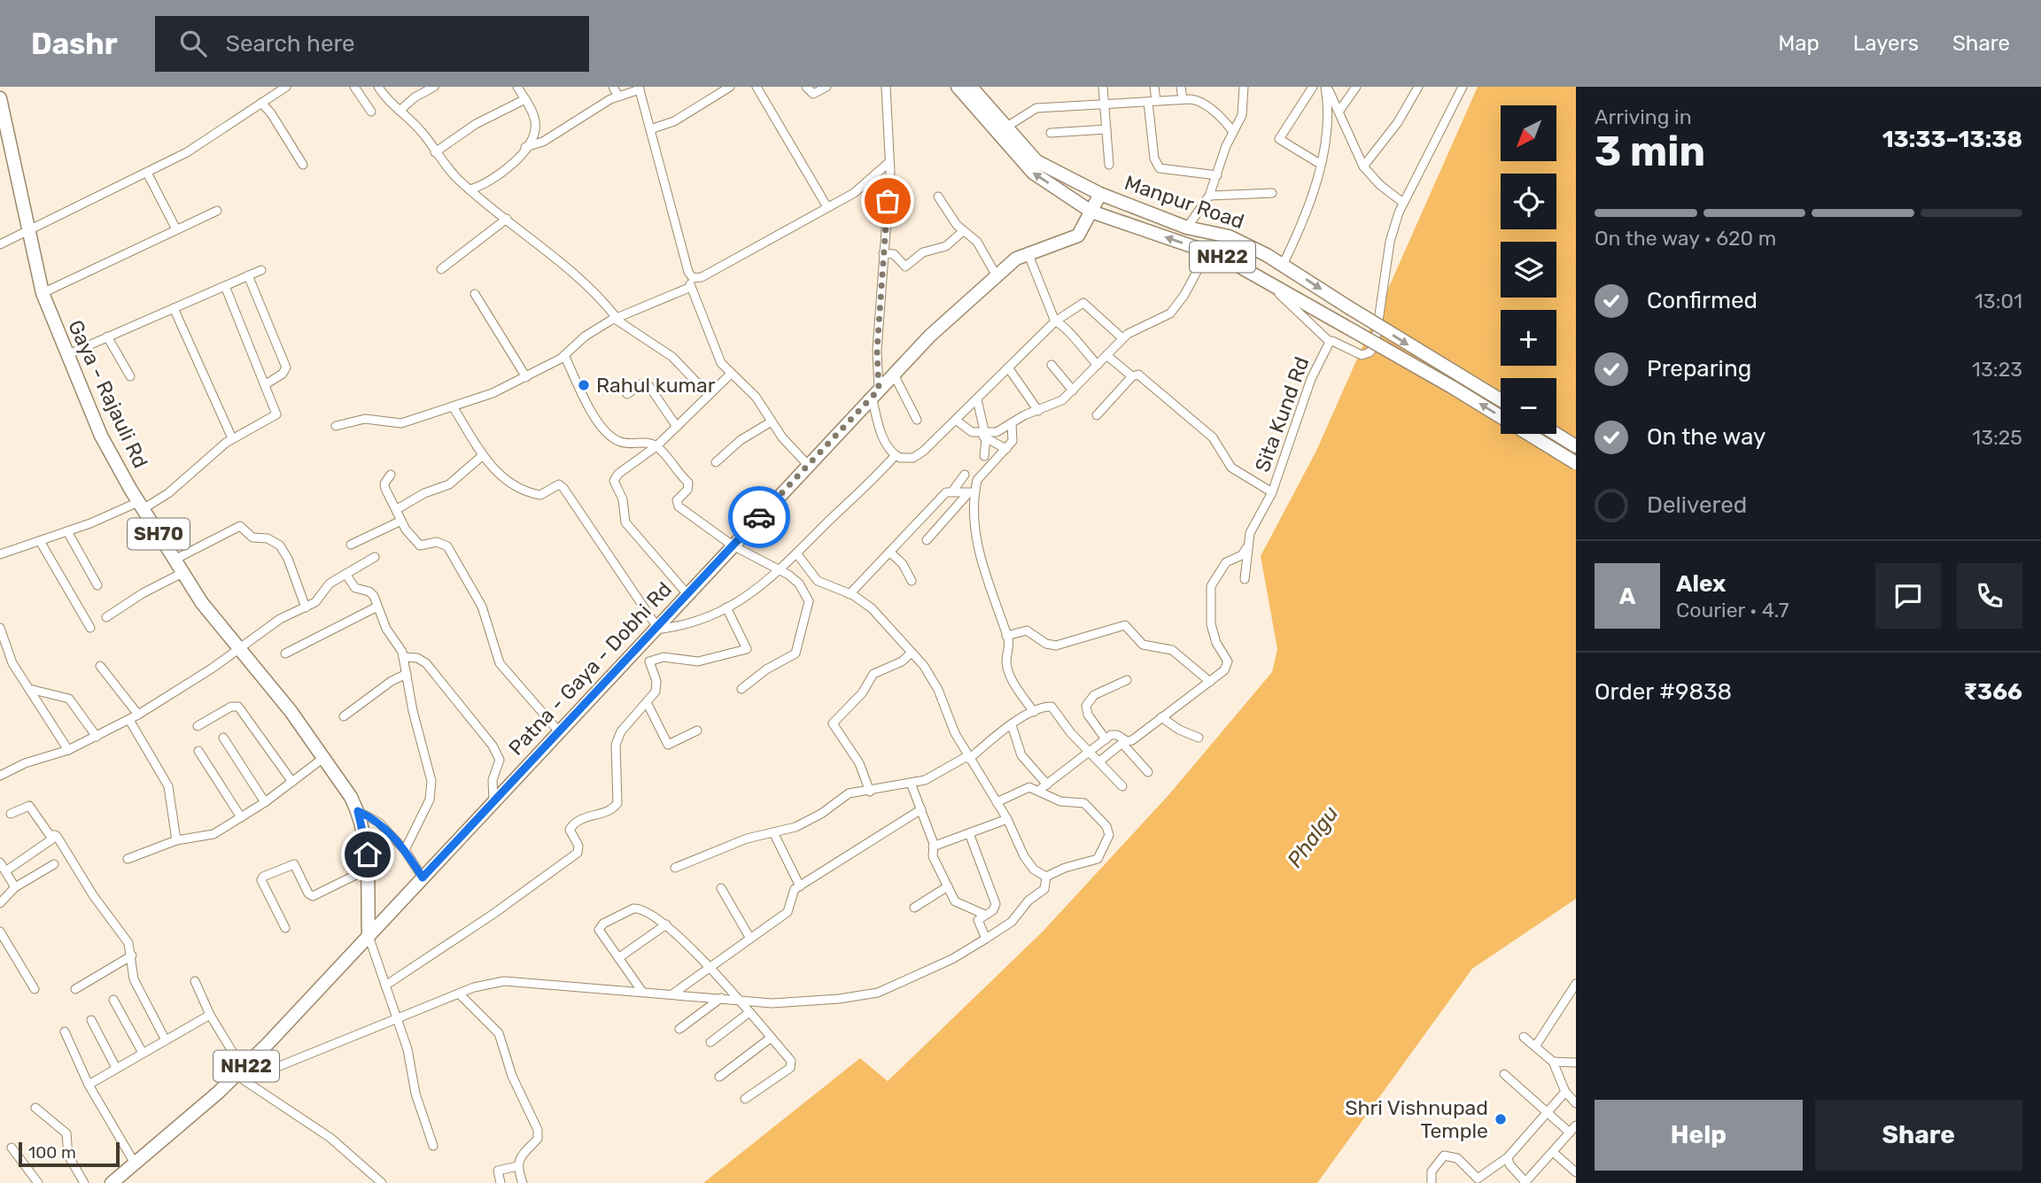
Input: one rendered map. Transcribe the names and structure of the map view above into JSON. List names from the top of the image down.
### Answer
{
  "streets": {
    "main road": [
      "Manpur Road",
      "NH22",
      "Gaya - Rajauli Rd",
      "SH70",
      "Patna - Gaya - Dobhi Rd"
    ],
    "street": ["Sita Kund Rd"]
  },
  "crossings": [
    ["Manpur Road", "Sita Kund Rd"],
    ["Manpur Road", "Patna - Gaya - Dobhi Rd"],
    ["Gaya - Rajauli Rd", "Patna - Gaya - Dobhi Rd"]
  ],
  "water": ["Phalgu"],
  "places": ["Rahul kumar", "Shri Vishnupad Temple"],
  "scale_bar": "100 m",
  "north": "bottom left",
  "page": {
    "header": "Dashr",
    "search": "Search here",
    "nav": ["Map", "Layers", "Share"],
    "heading": ["3 min", "Arriving in", "13:33–13:38"],
    "panel": [
      "Alex",
      "Courier · 4.7",
      "Order #9838",
      "₹366"
    ],
    "map_buttons": ["+", "−"],
    "bar": "On the way · 620 m",
    "list": [
      ["Confirmed", "13:01"],
      ["Preparing", "13:23"],
      ["On the way", "13:25"],
      "Delivered"
    ],
    "round": "A",
    "buttons": ["Help", "Share"],
    "scale": "100 m"
  }
}
